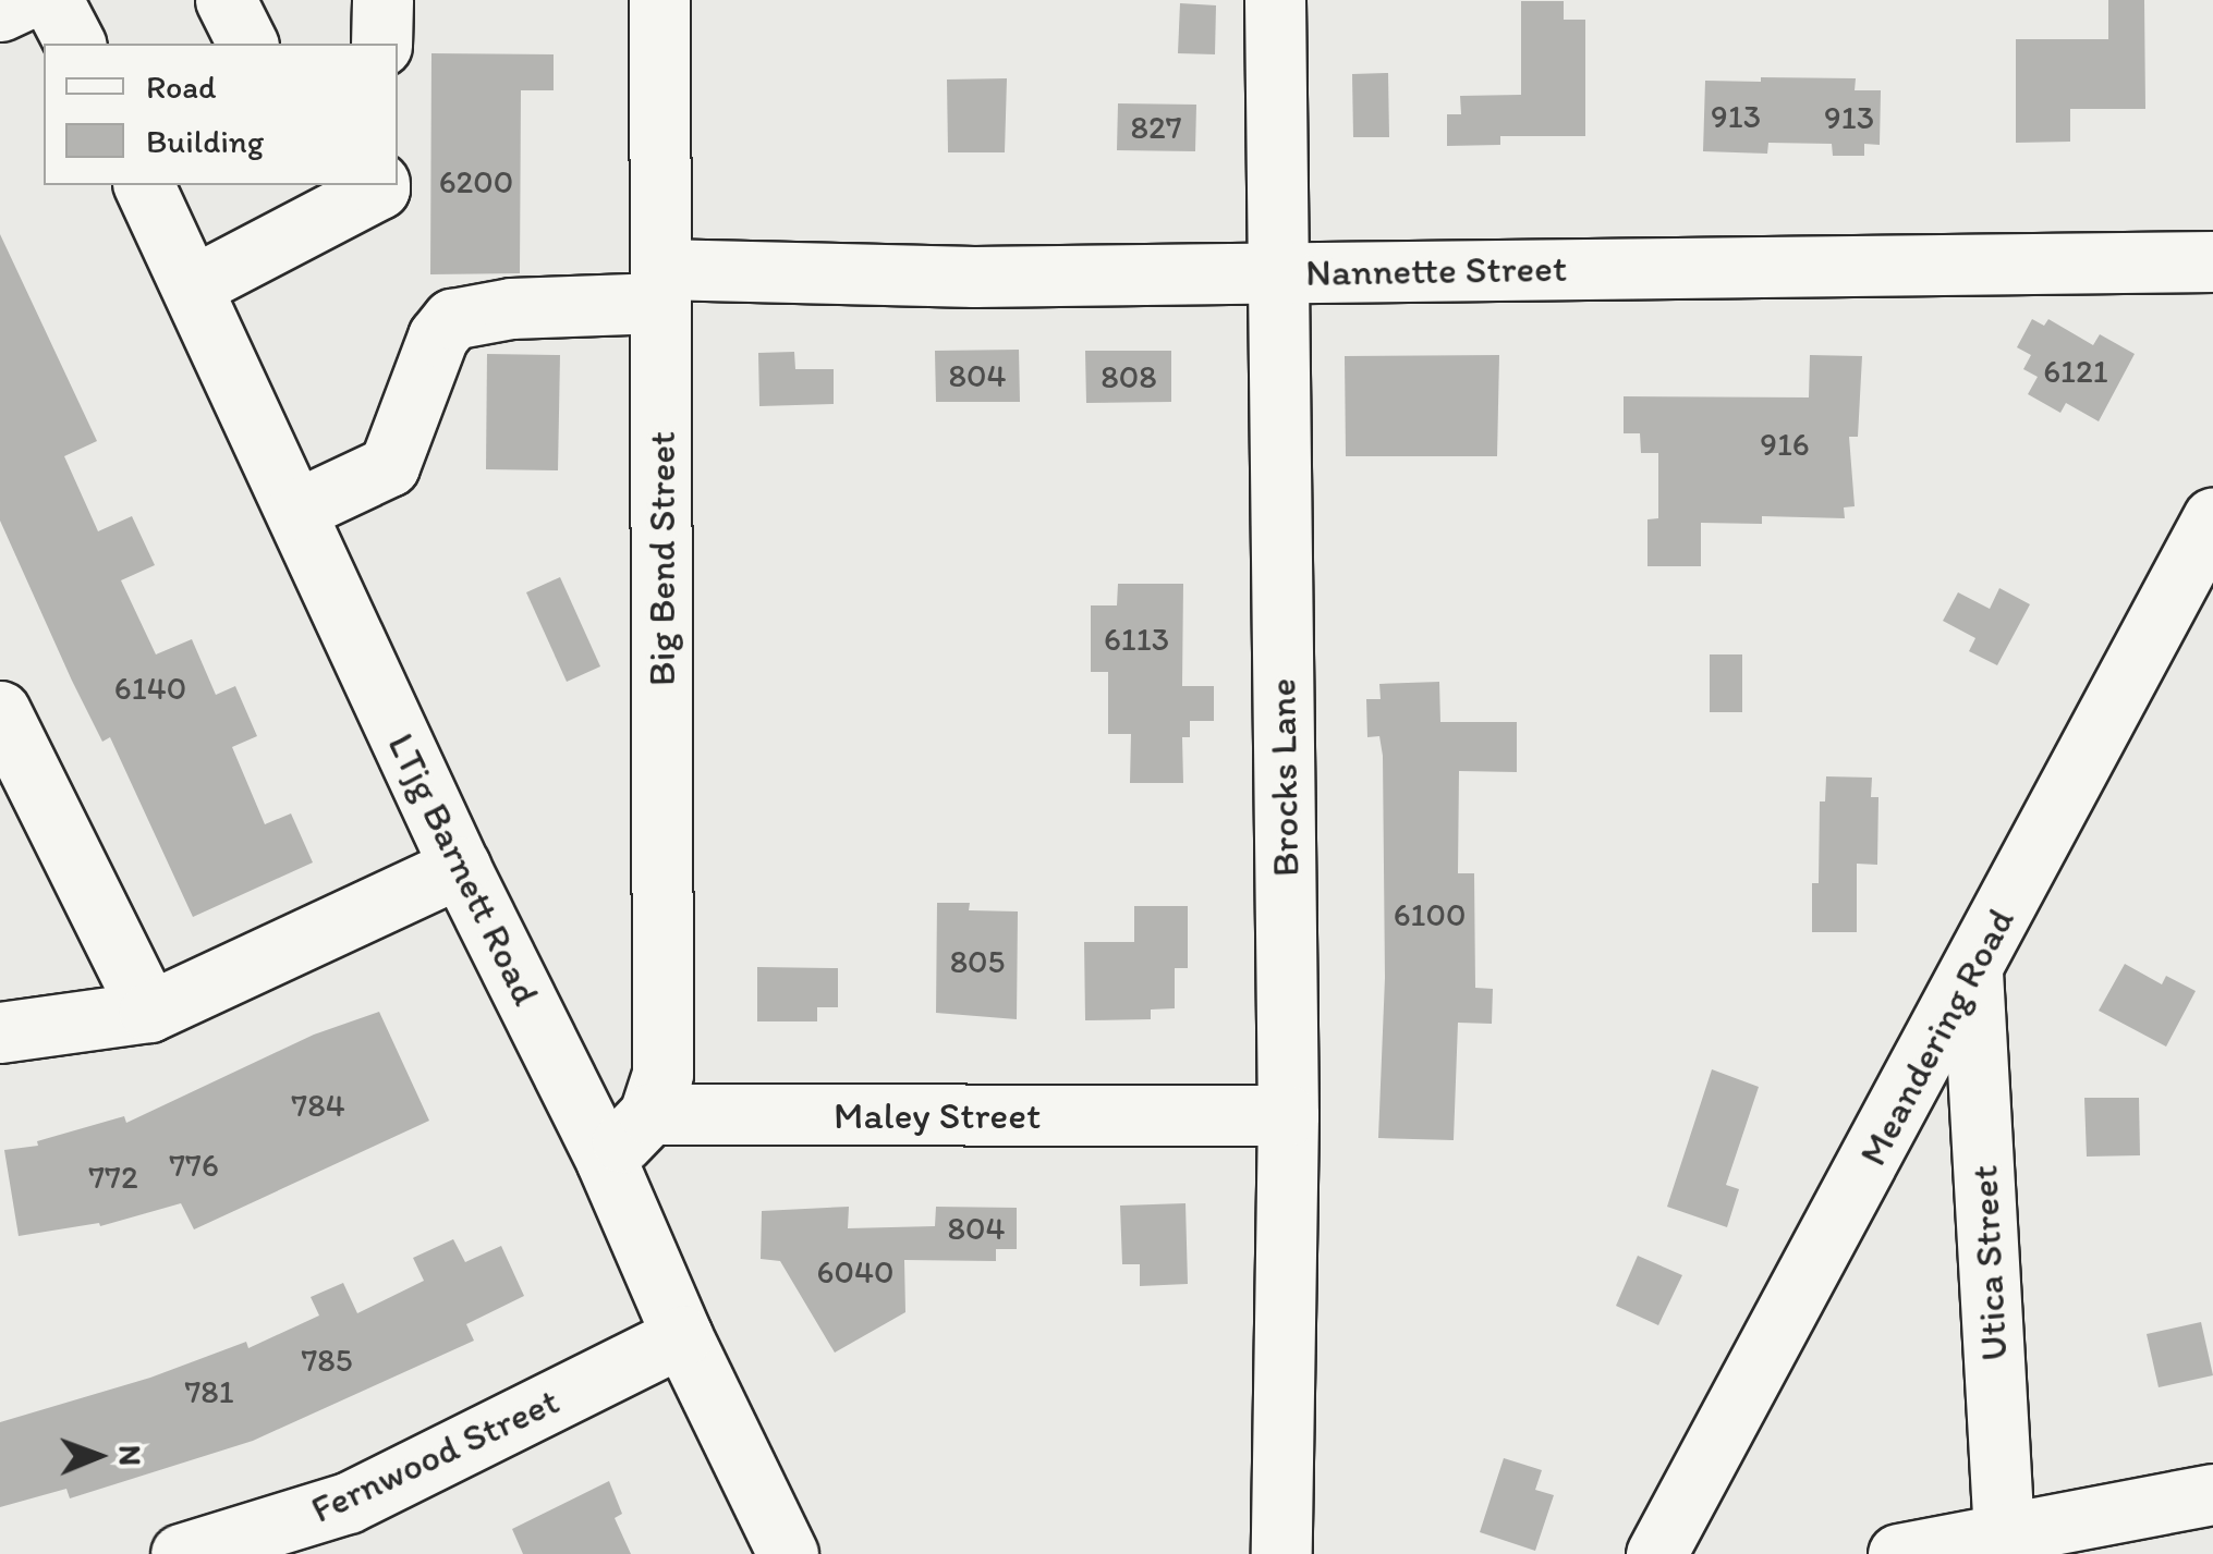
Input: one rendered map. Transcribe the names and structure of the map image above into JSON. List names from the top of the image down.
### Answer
{
  "streets": {
    "street": [
      "Nannette Street",
      "Big Bend Street",
      "Brocks Lane",
      "LTjg Barnett Road",
      "Meandering Road",
      "Maley Street",
      "Utica Street",
      "Fernwood Street"
    ]
  },
  "crossings": [
    ["Nannette Street", "Big Bend Street"],
    ["Nannette Street", "Brocks Lane"],
    ["Nannette Street", "LTjg Barnett Road"],
    ["Big Bend Street", "Maley Street"],
    ["Brocks Lane", "Maley Street"],
    ["LTjg Barnett Road", "Fernwood Street"],
    ["Meandering Road", "Utica Street"]
  ],
  "house_numbers": [
    "913",
    "913",
    "827",
    "6200",
    "6121",
    "804",
    "808",
    "916",
    "6113",
    "6140",
    "6100",
    "805",
    "784",
    "776",
    "772",
    "804",
    "6040",
    "785",
    "781"
  ],
  "legend": ["Road", "Building"],
  "north": "right"
}
